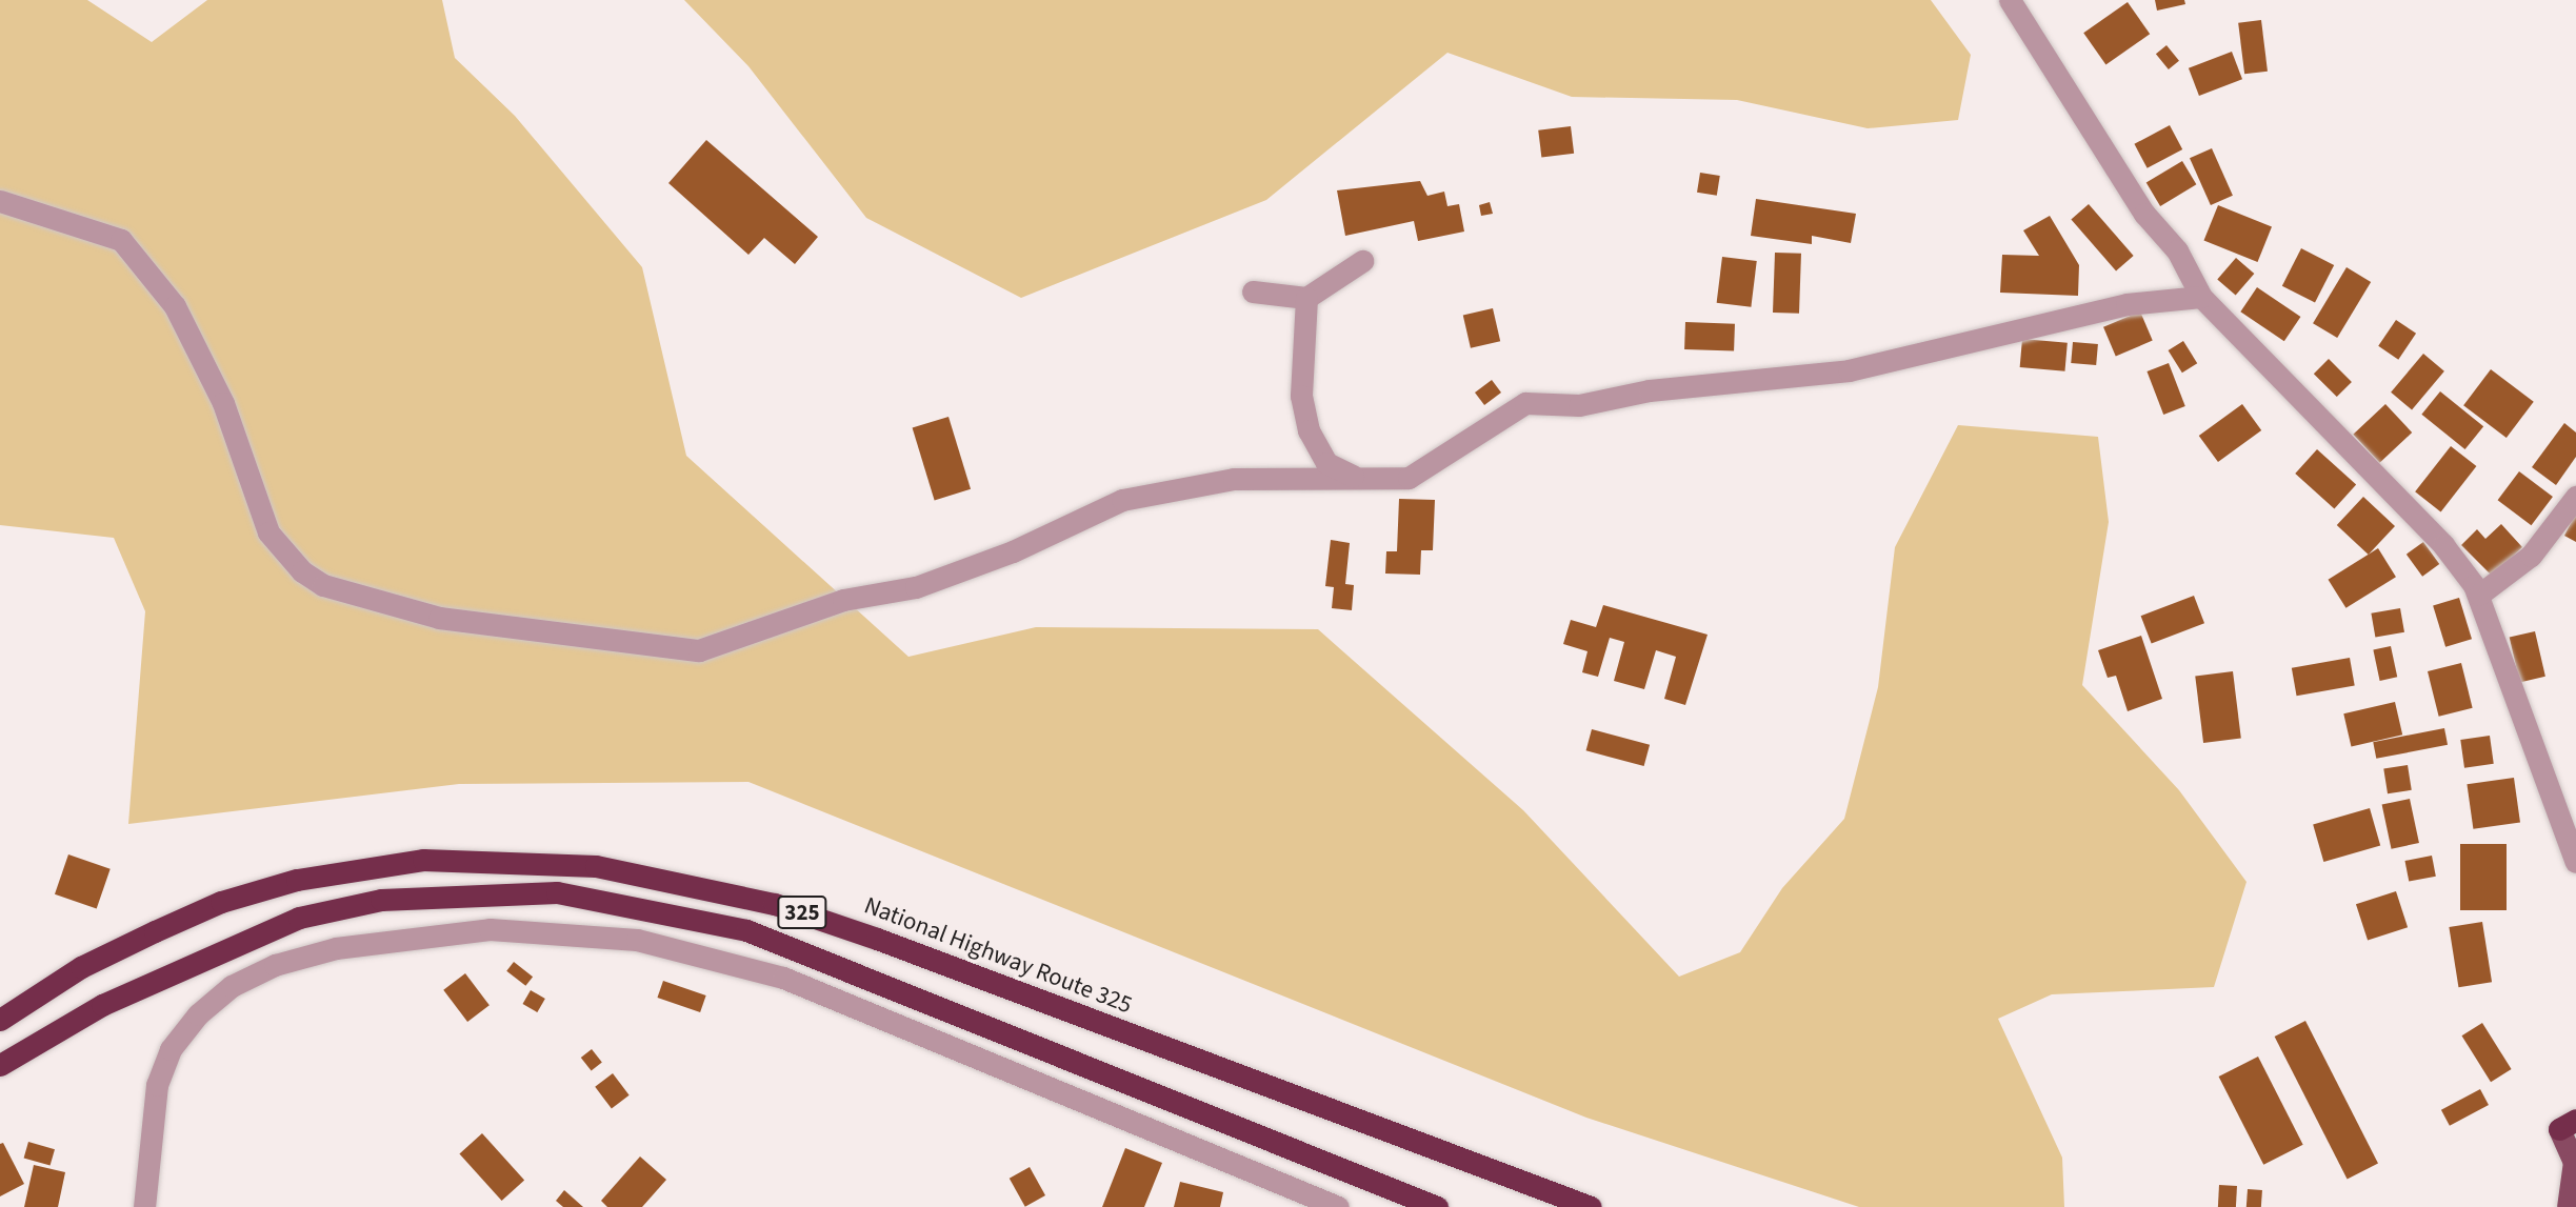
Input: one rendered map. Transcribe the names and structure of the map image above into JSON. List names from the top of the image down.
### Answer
{
  "streets": {
    "highway": ["325", "National Highway Route 325"]
  }
}
